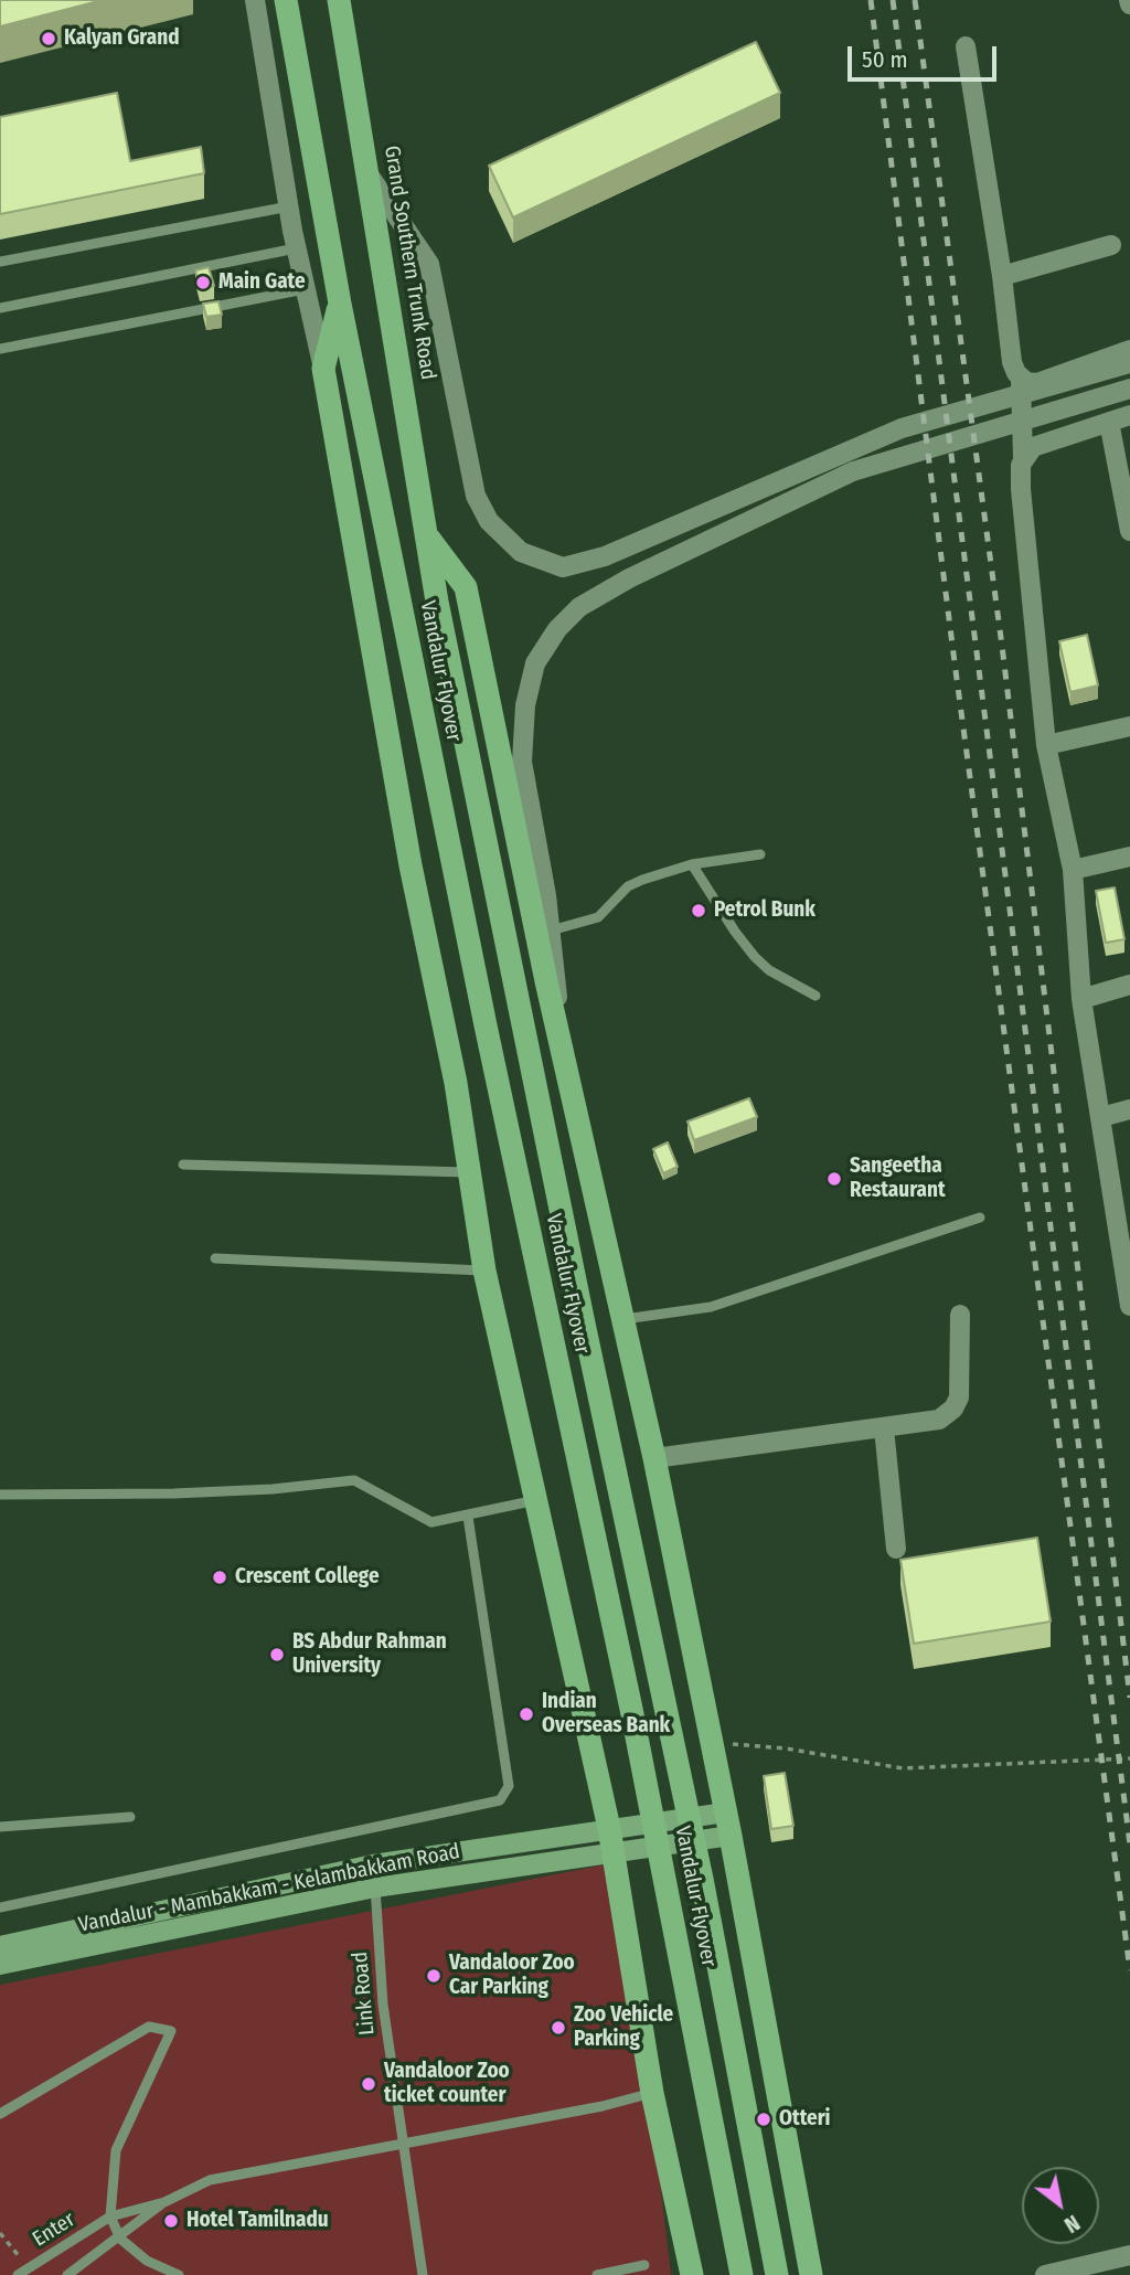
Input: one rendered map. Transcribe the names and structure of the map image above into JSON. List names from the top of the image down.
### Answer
{
  "streets": {
    "highway": ["Grand Southern Trunk Road", "Vandalur Flyover"],
    "main road": ["Vandalur - Mambakkam - Kelambakkam Road"],
    "lane": ["Link Road", "Enter"]
  },
  "crossings": [
    ["Grand Southern Trunk Road", "Vandalur Flyover"],
    ["Vandalur - Mambakkam - Kelambakkam Road", "Link Road"]
  ],
  "places": [
    "Kalyan Grand",
    "Main Gate",
    "Petrol Bunk",
    "Sangeetha Restaurant",
    "Crescent College",
    "BS Abdur Rahman University",
    "Indian Overseas Bank",
    "Vandaloor Zoo Car Parking",
    "Zoo Vehicle Parking",
    "Vandaloor Zoo ticket counter",
    "Otteri",
    "Hotel Tamilnadu"
  ],
  "scale_bar": "50 m",
  "north": "bottom right"
}
